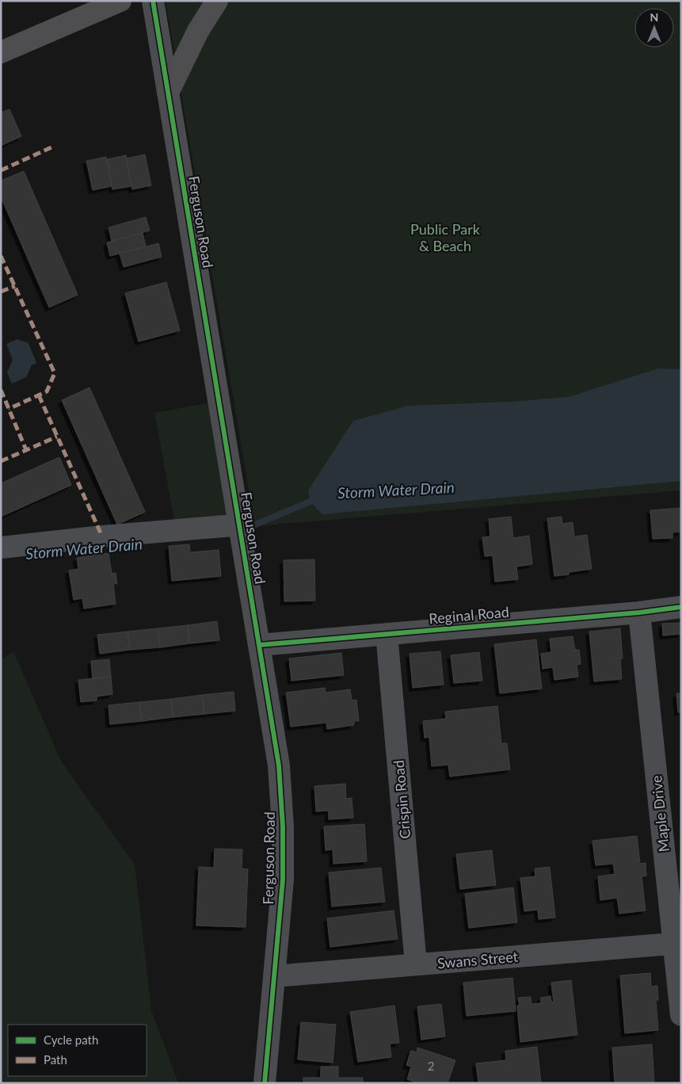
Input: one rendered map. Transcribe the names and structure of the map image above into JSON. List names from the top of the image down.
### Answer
{
  "streets": {
    "street": [
      "Ferguson Road",
      "Reginal Road",
      "Crispin Road",
      "Maple Drive",
      "Swans Street"
    ]
  },
  "crossings": [
    ["Ferguson Road", "Reginal Road"],
    ["Ferguson Road", "Swans Street"],
    ["Reginal Road", "Crispin Road"],
    ["Reginal Road", "Maple Drive"],
    ["Crispin Road", "Swans Street"],
    ["Maple Drive", "Swans Street"]
  ],
  "water": ["Storm Water Drain"],
  "parks": ["Public Park & Beach"],
  "house_numbers": ["2"],
  "legend": ["Cycle path", "Path"],
  "north": "top"
}
